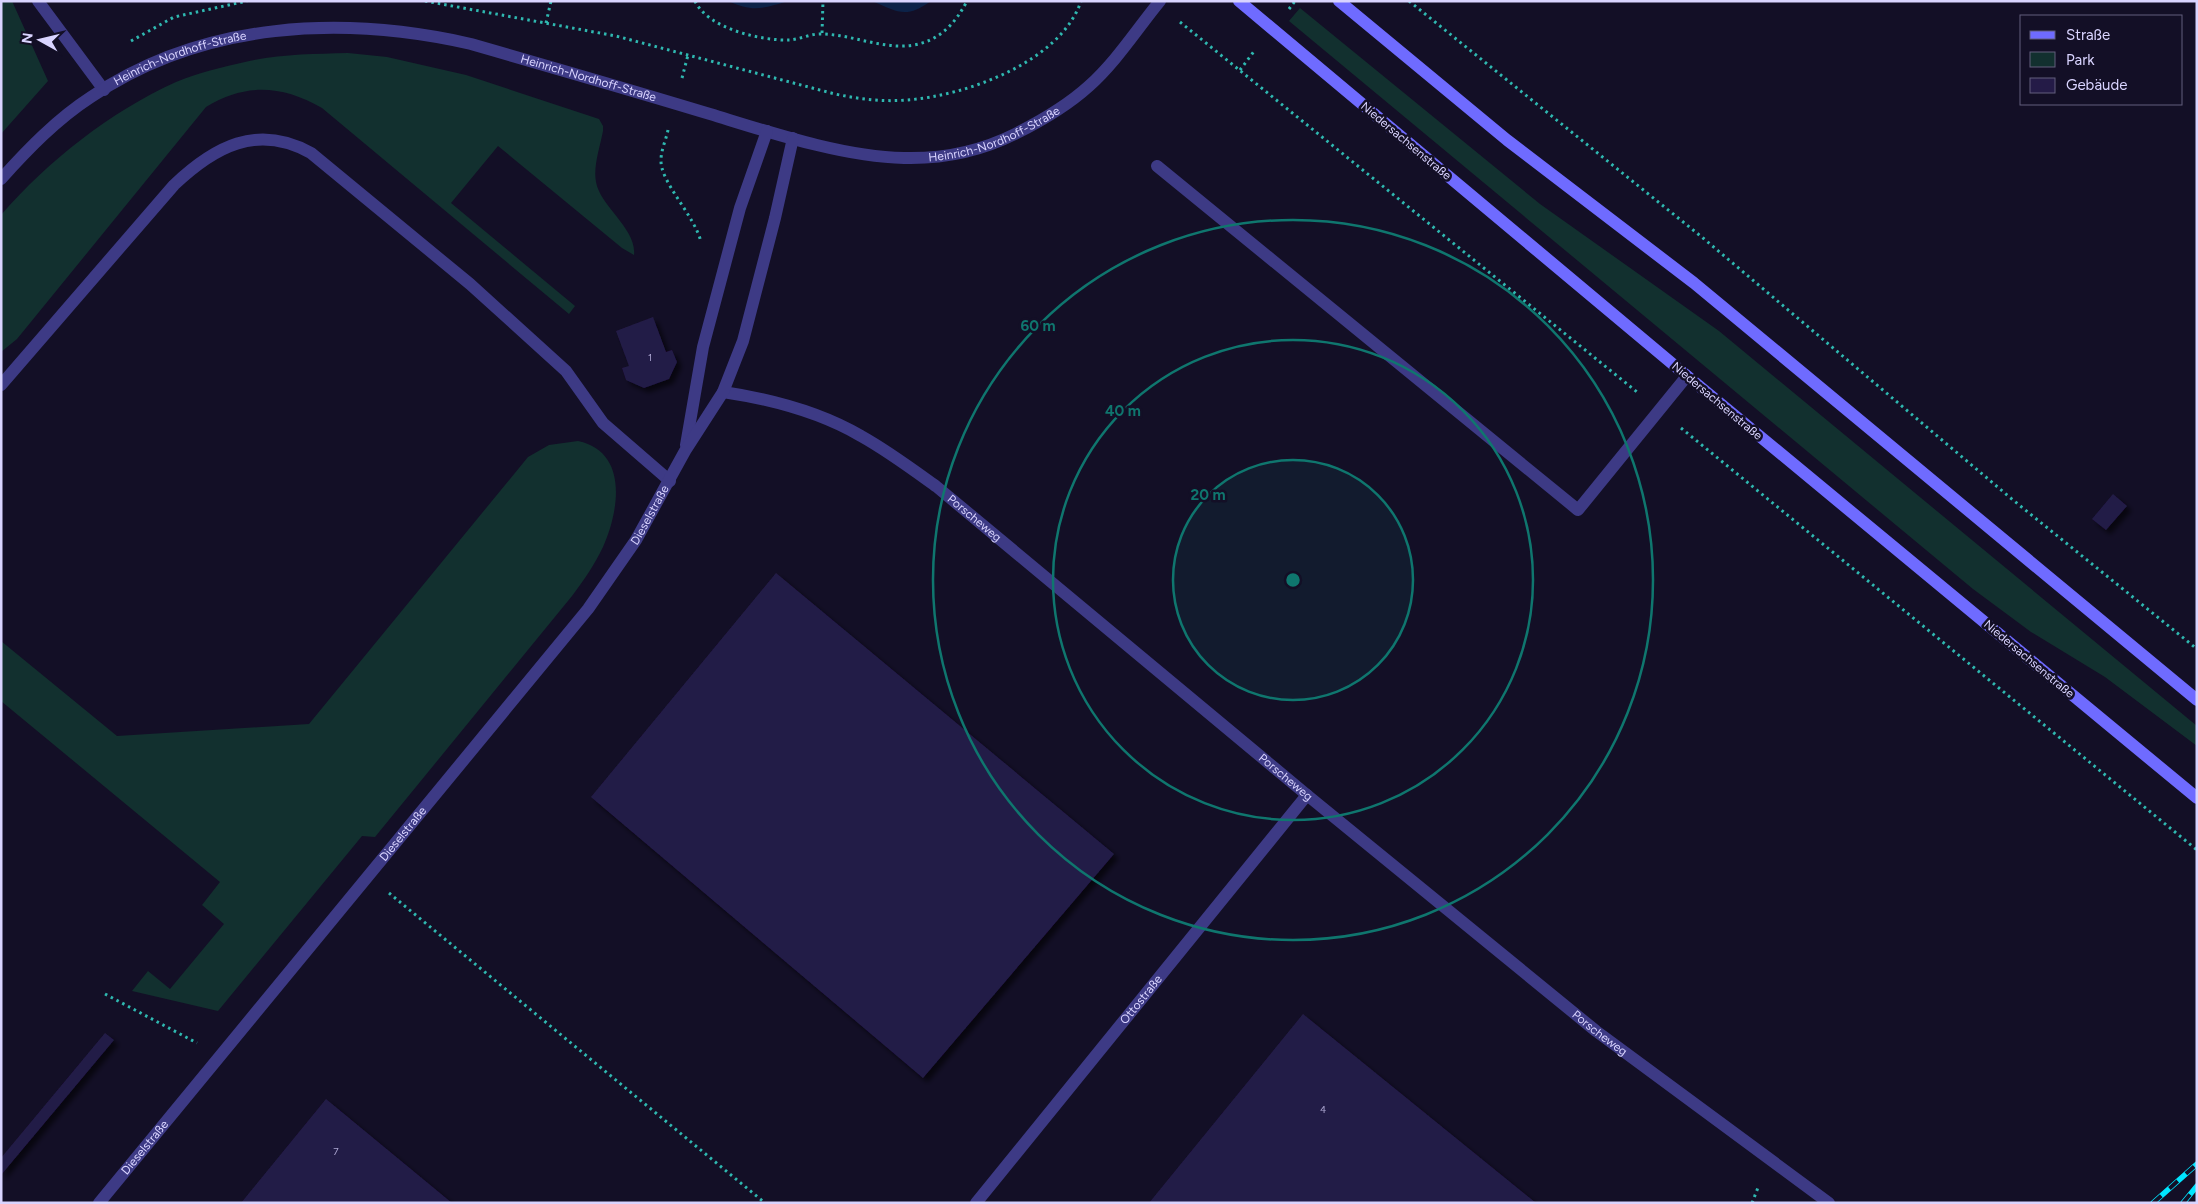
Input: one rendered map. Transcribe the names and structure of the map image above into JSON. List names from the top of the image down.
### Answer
{
  "streets": {
    "main road": ["Niedersachsenstraße"],
    "street": [
      "Heinrich-Nordhoff-Straße",
      "Dieselstraße",
      "Porscheweg",
      "Ottostraße"
    ]
  },
  "crossings": [
    ["Heinrich-Nordhoff-Straße", "Dieselstraße"],
    ["Dieselstraße", "Porscheweg"],
    ["Porscheweg", "Ottostraße"]
  ],
  "house_numbers": ["1", "4", "7"],
  "legend": ["Straße", "Park", "Gebäude"],
  "north": "left",
  "rings": ["60 m", "40 m", "20 m"]
}
